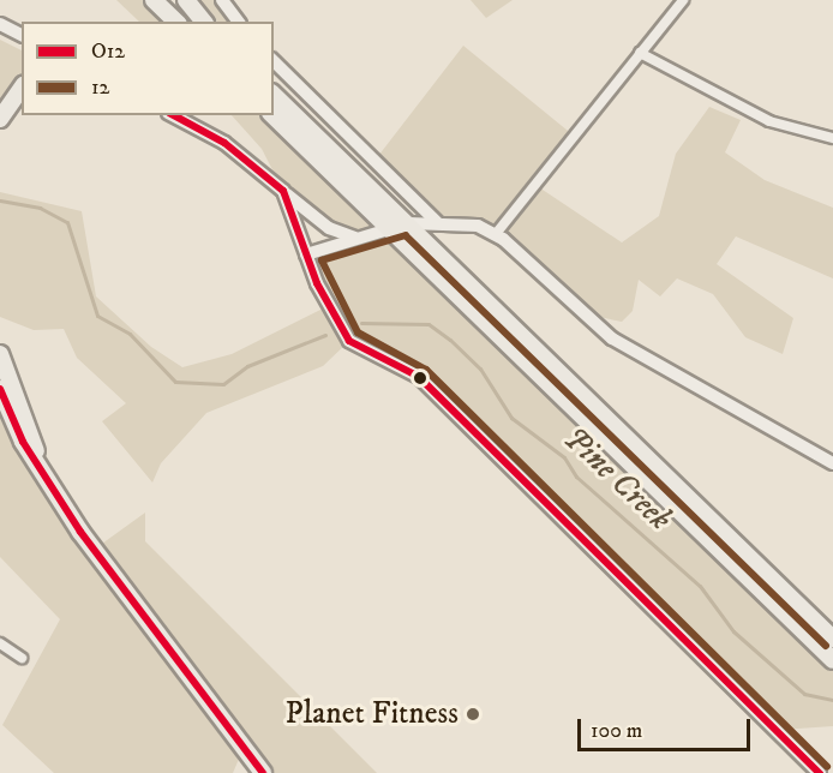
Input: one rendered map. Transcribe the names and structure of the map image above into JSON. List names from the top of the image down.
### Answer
{
  "water": ["Pine Creek"],
  "places": ["Planet Fitness"],
  "lines": ["transit line O12", "transit line 12"],
  "legend": ["O12", "12"],
  "scale_bar": "100 m"
}
